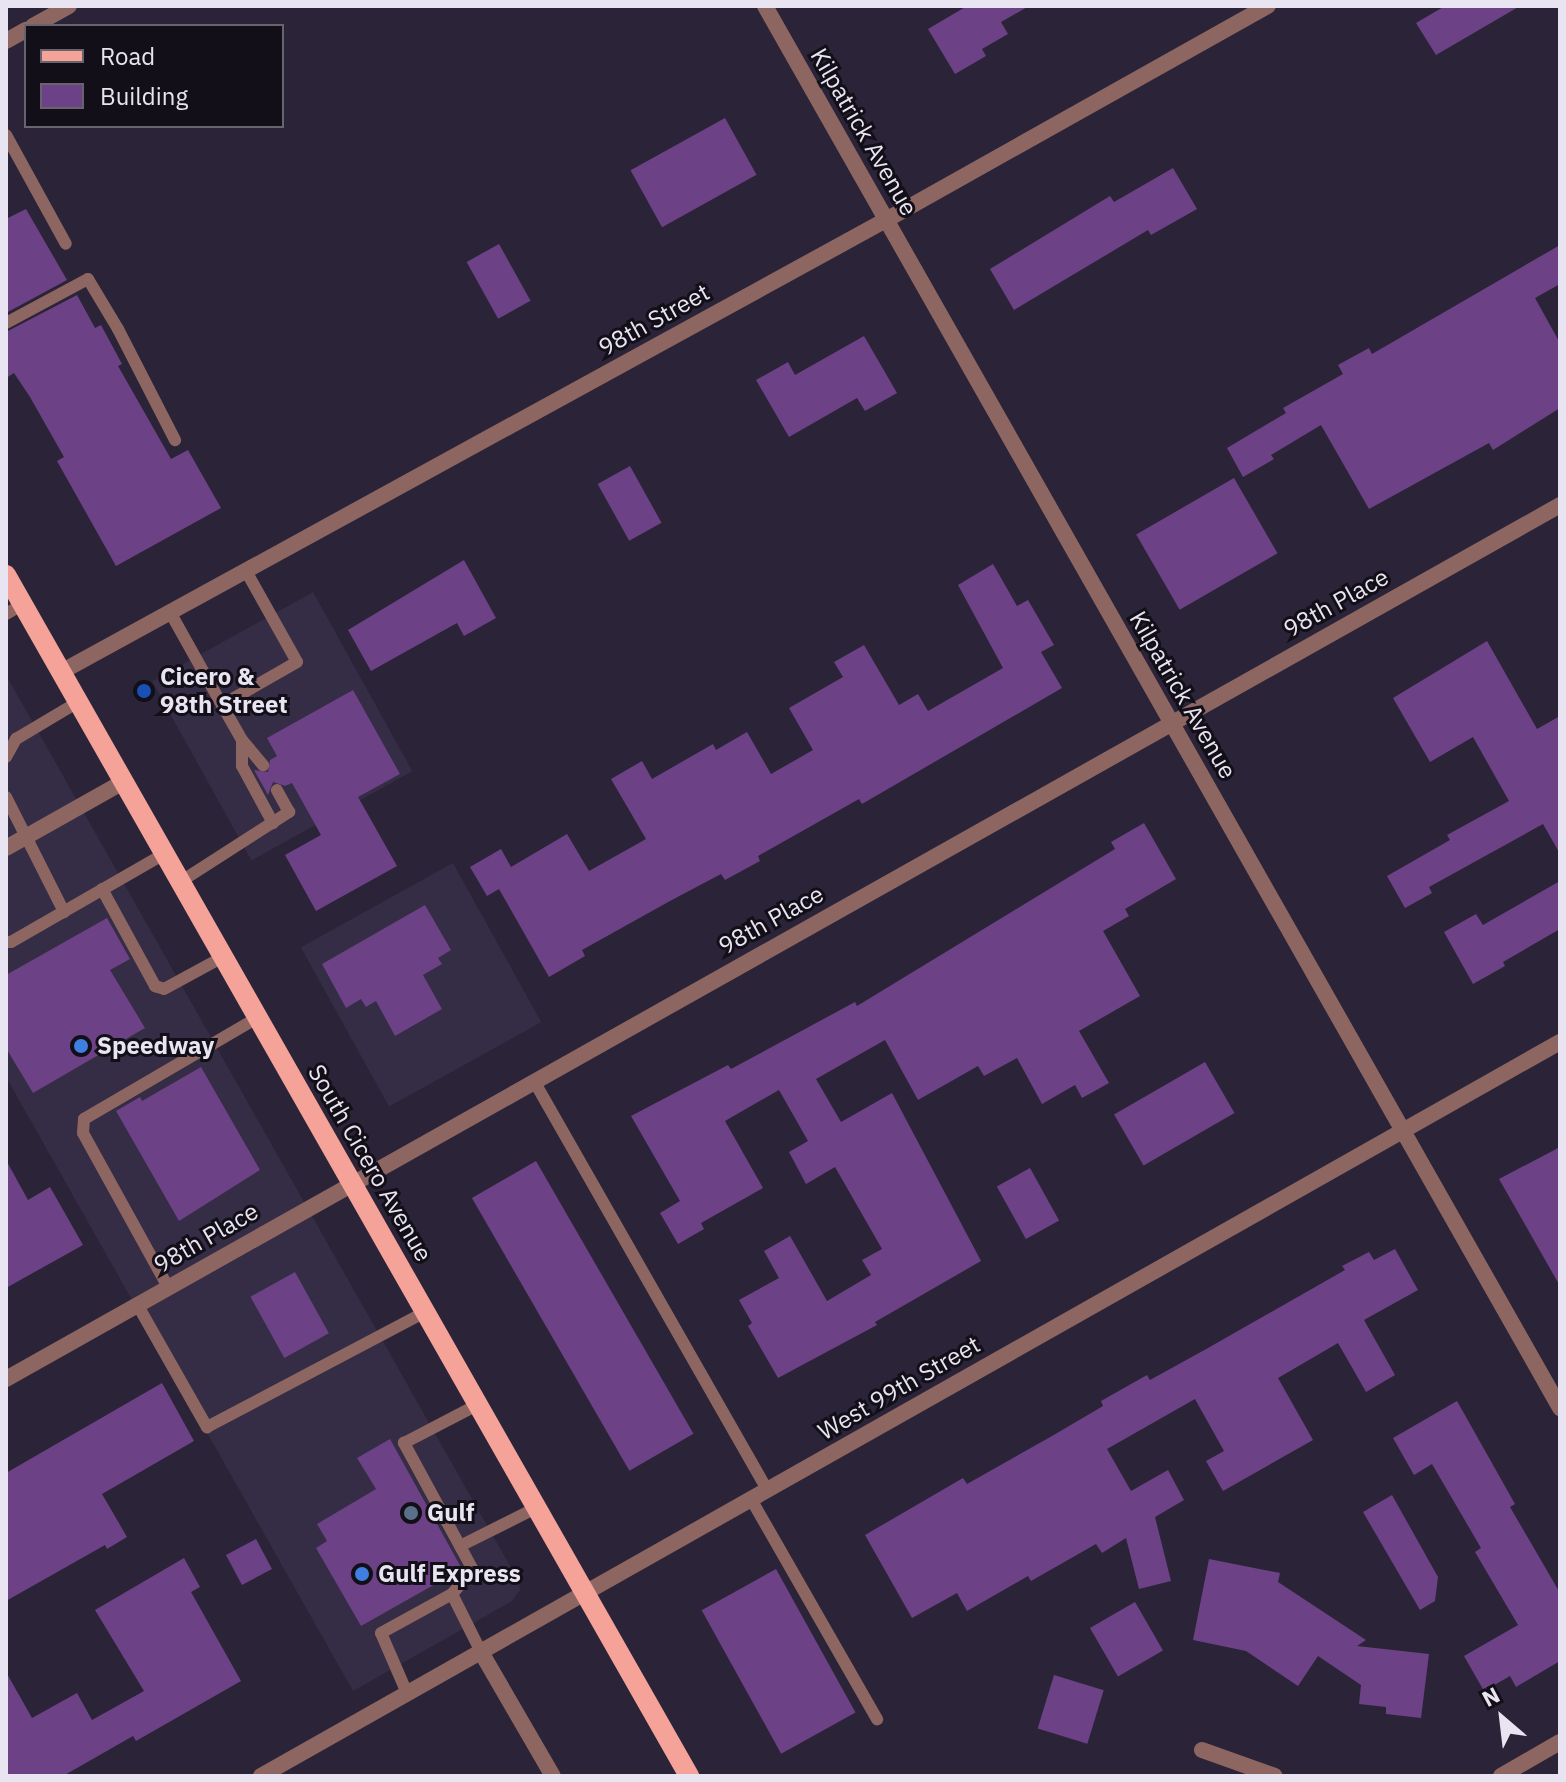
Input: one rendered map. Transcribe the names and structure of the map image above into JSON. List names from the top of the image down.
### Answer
{
  "streets": {
    "main road": ["South Cicero Avenue"],
    "street": [
      "Kilpatrick Avenue",
      "98th Street",
      "98th Place",
      "West 99th Street"
    ]
  },
  "crossings": [
    ["Kilpatrick Avenue", "98th Street"],
    ["Kilpatrick Avenue", "98th Place"],
    ["Kilpatrick Avenue", "West 99th Street"],
    ["98th Street", "South Cicero Avenue"],
    ["98th Place", "South Cicero Avenue"],
    ["South Cicero Avenue", "West 99th Street"]
  ],
  "places": [
    "Cicero & 98th Street",
    "Speedway",
    "Gulf",
    "Gulf Express"
  ],
  "legend": ["Road", "Building"],
  "north": "top left"
}
